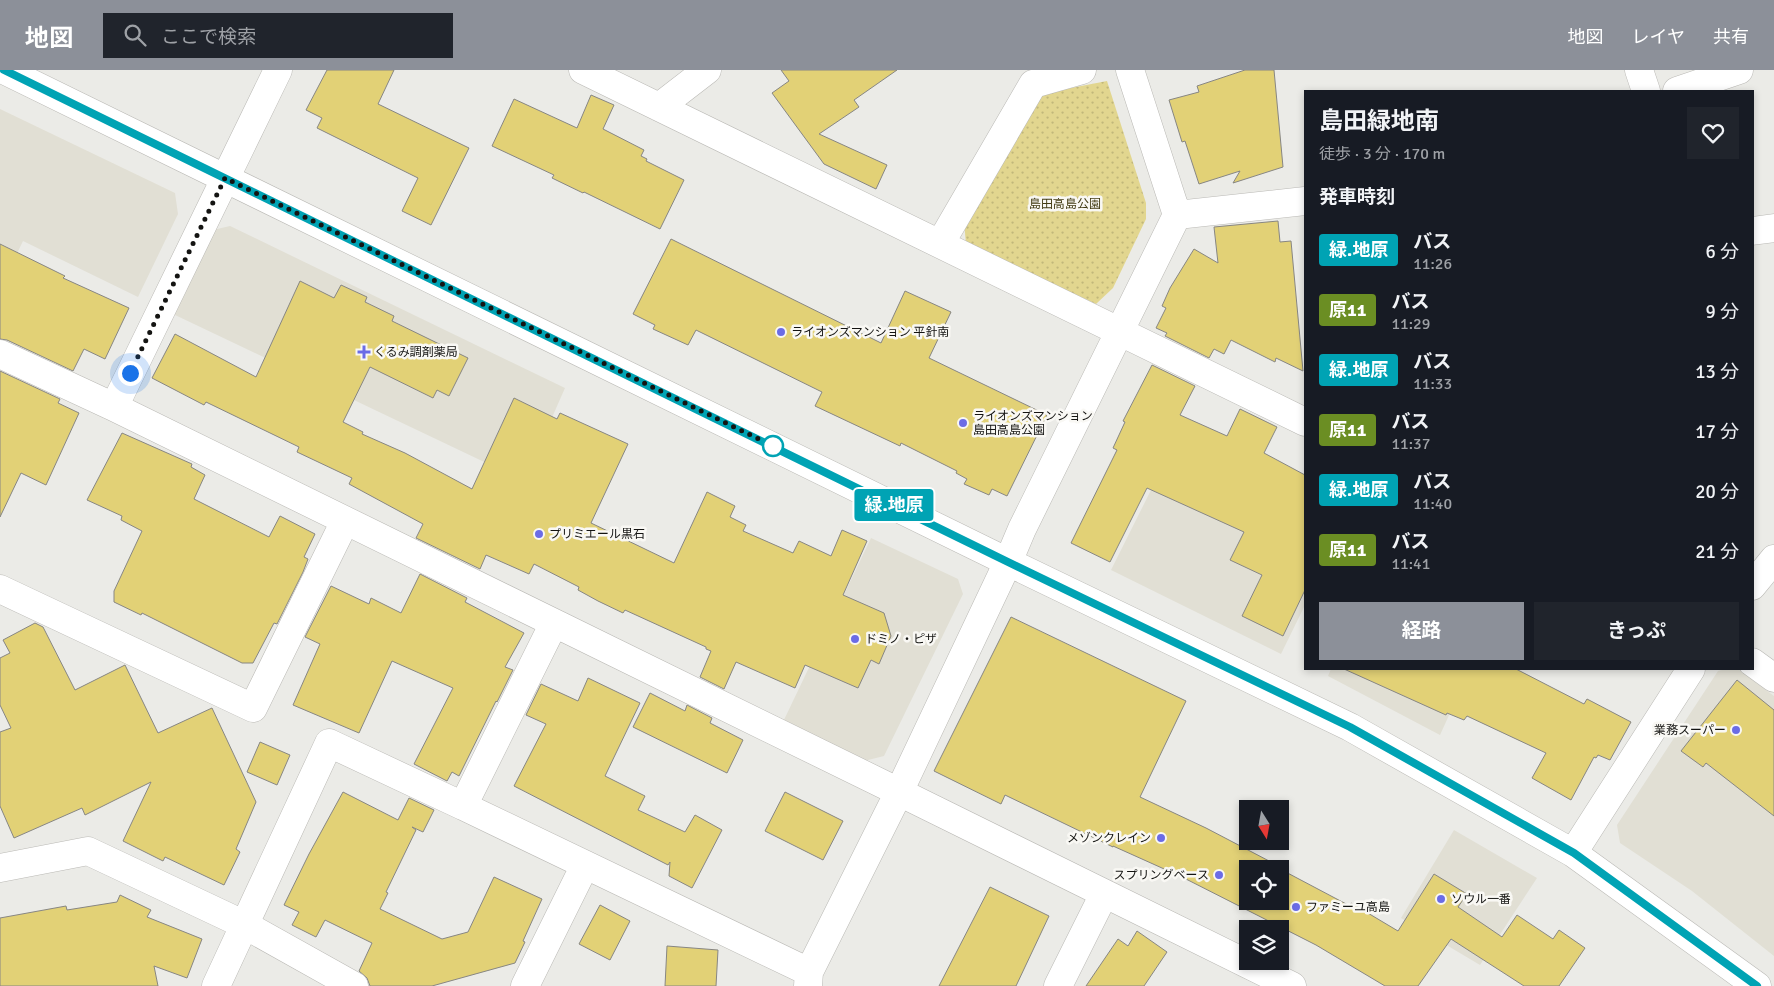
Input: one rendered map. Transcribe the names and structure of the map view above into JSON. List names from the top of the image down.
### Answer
{
  "parks": ["島田高島公園"],
  "places": {
    "other": [
      "ライオンズマンション 平針南",
      "ライオンズマンション 島田高島公園",
      "プリミエール黒石",
      "ドミノ・ピザ",
      "業務スーパー",
      "メゾンクレイン",
      "スプリングベース",
      "ソウル一番",
      "ファミーユ高島"
    ],
    "health": ["くるみ調剤薬局"]
  },
  "lines": ["bus line 緑.地原"],
  "north": "bottom",
  "page": {
    "header": "地図",
    "search": "ここで検索",
    "nav": ["地図", "レイヤ", "共有"],
    "on_map": "緑.地原",
    "heading": [
      ["島田緑地南", "徒歩 · 3 分 · 170 m"],
      "発車時刻"
    ],
    "list": [
      {
        "mark": "緑.地原",
        "name": "バス",
        "note": "11:26",
        "value": "6 分"
      },
      {
        "mark": "原11",
        "name": "バス",
        "note": "11:29",
        "value": "9 分"
      },
      {
        "mark": "緑.地原",
        "name": "バス",
        "note": "11:33",
        "value": "13 分"
      },
      {
        "mark": "原11",
        "name": "バス",
        "note": "11:37",
        "value": "17 分"
      },
      {
        "mark": "緑.地原",
        "name": "バス",
        "note": "11:40",
        "value": "20 分"
      },
      {
        "mark": "原11",
        "name": "バス",
        "note": "11:41",
        "value": "21 分"
      }
    ],
    "buttons": ["経路", "きっぷ"]
  }
}
